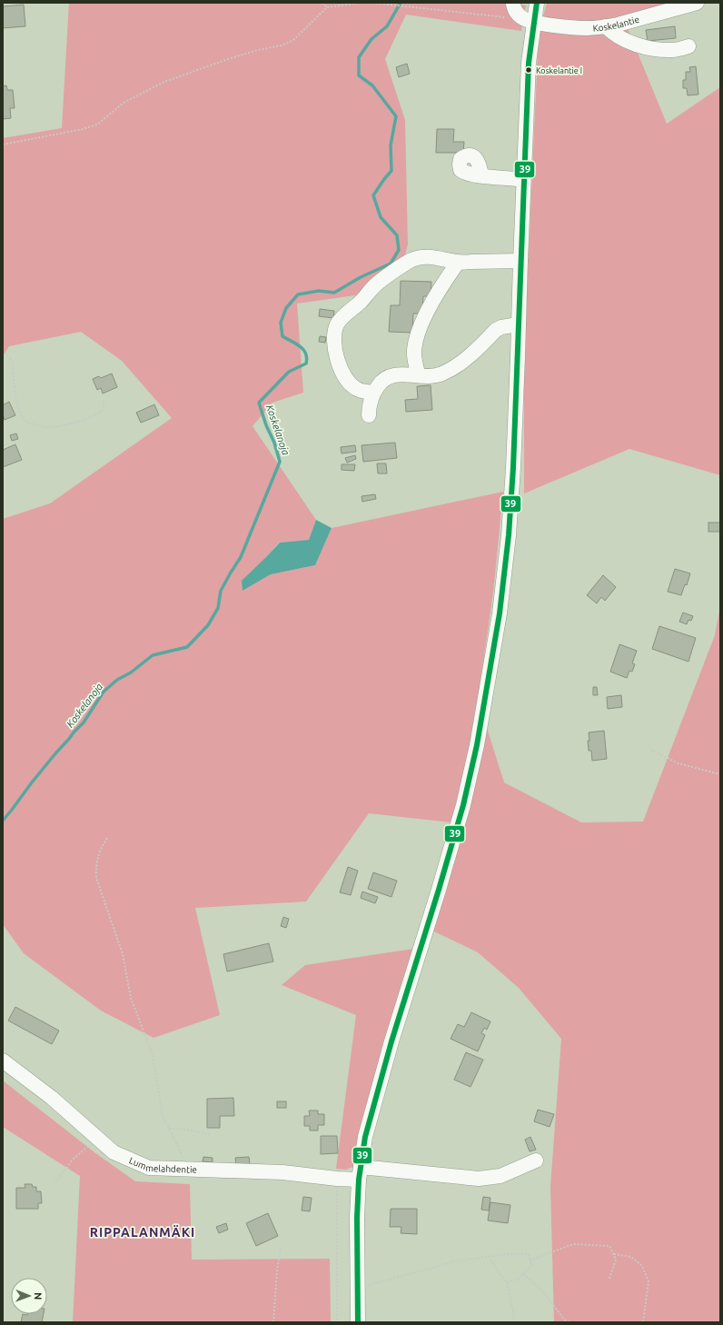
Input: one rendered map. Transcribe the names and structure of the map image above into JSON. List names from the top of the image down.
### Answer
{
  "streets": {
    "street": ["Koskelantie", "Lummelahdentie"]
  },
  "districts": ["RIPPALANMÄKI"],
  "water": ["Koskelanoja"],
  "places": ["Koskelantie I"],
  "lines": ["transit line 39"],
  "north": "right"
}
